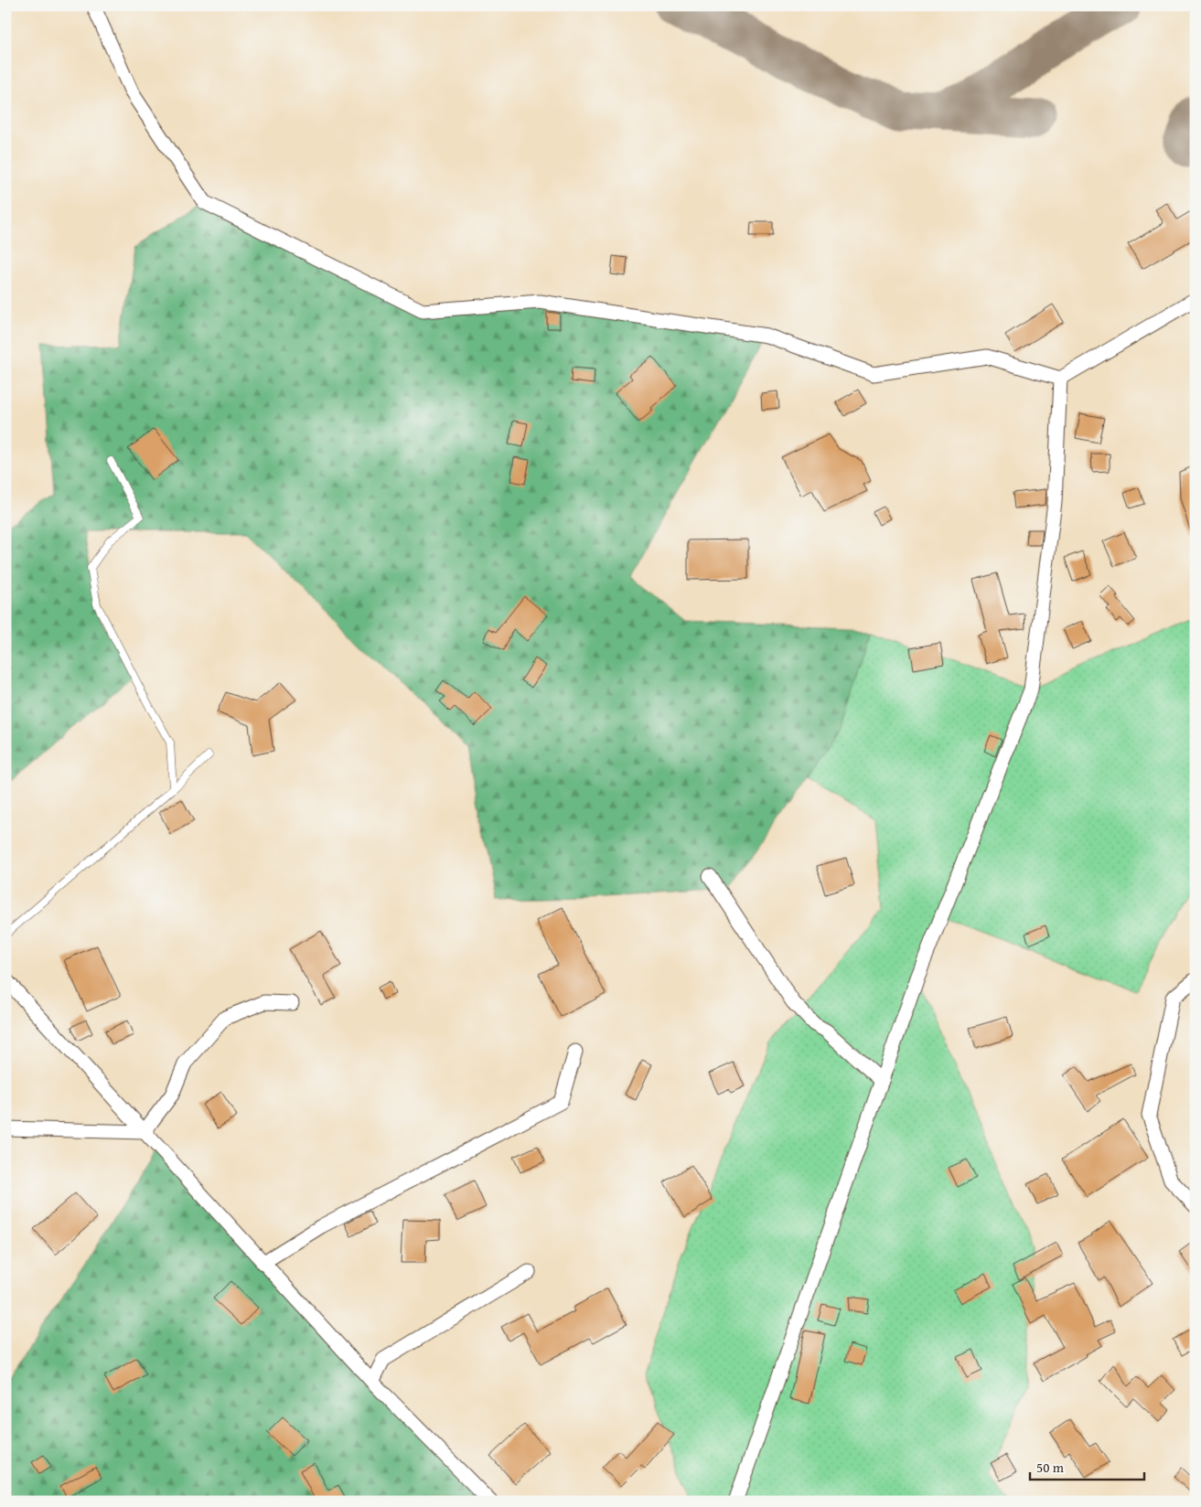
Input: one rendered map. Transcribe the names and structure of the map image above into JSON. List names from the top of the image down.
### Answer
{
  "scale_bar": "50 m"
}
